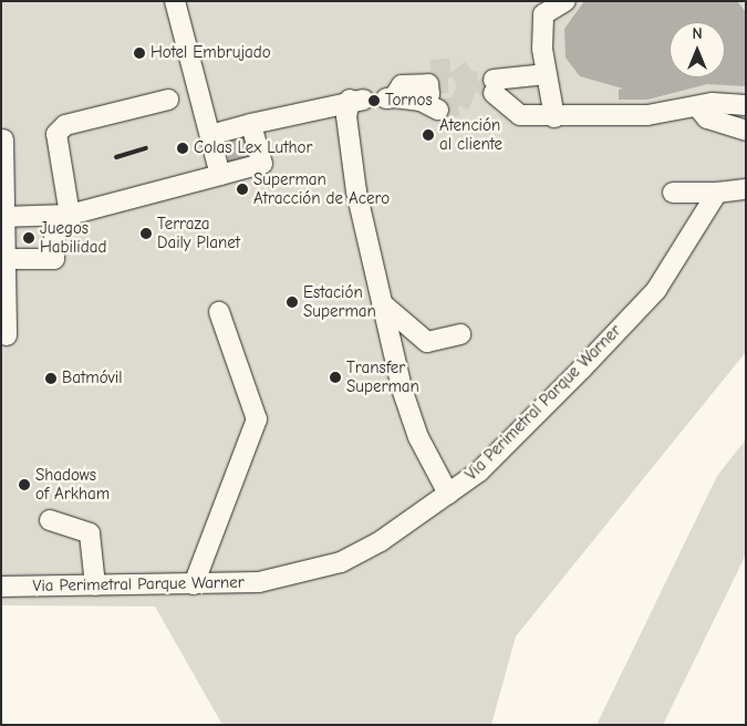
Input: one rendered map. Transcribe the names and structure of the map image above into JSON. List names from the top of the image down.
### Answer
{
  "streets": {
    "street": ["Via Perimetral Parque Warner"]
  },
  "places": [
    "Hotel Embrujado",
    "Tornos",
    "Atención al cliente",
    "Colas Lex Luthor",
    "Superman Atracción de Acero",
    "Terraza Daily Planet",
    "Juegos Habilidad",
    "Estación Superman",
    "Transfer Superman",
    "Batmóvil",
    "Shadows of Arkham"
  ],
  "north": "top"
}
